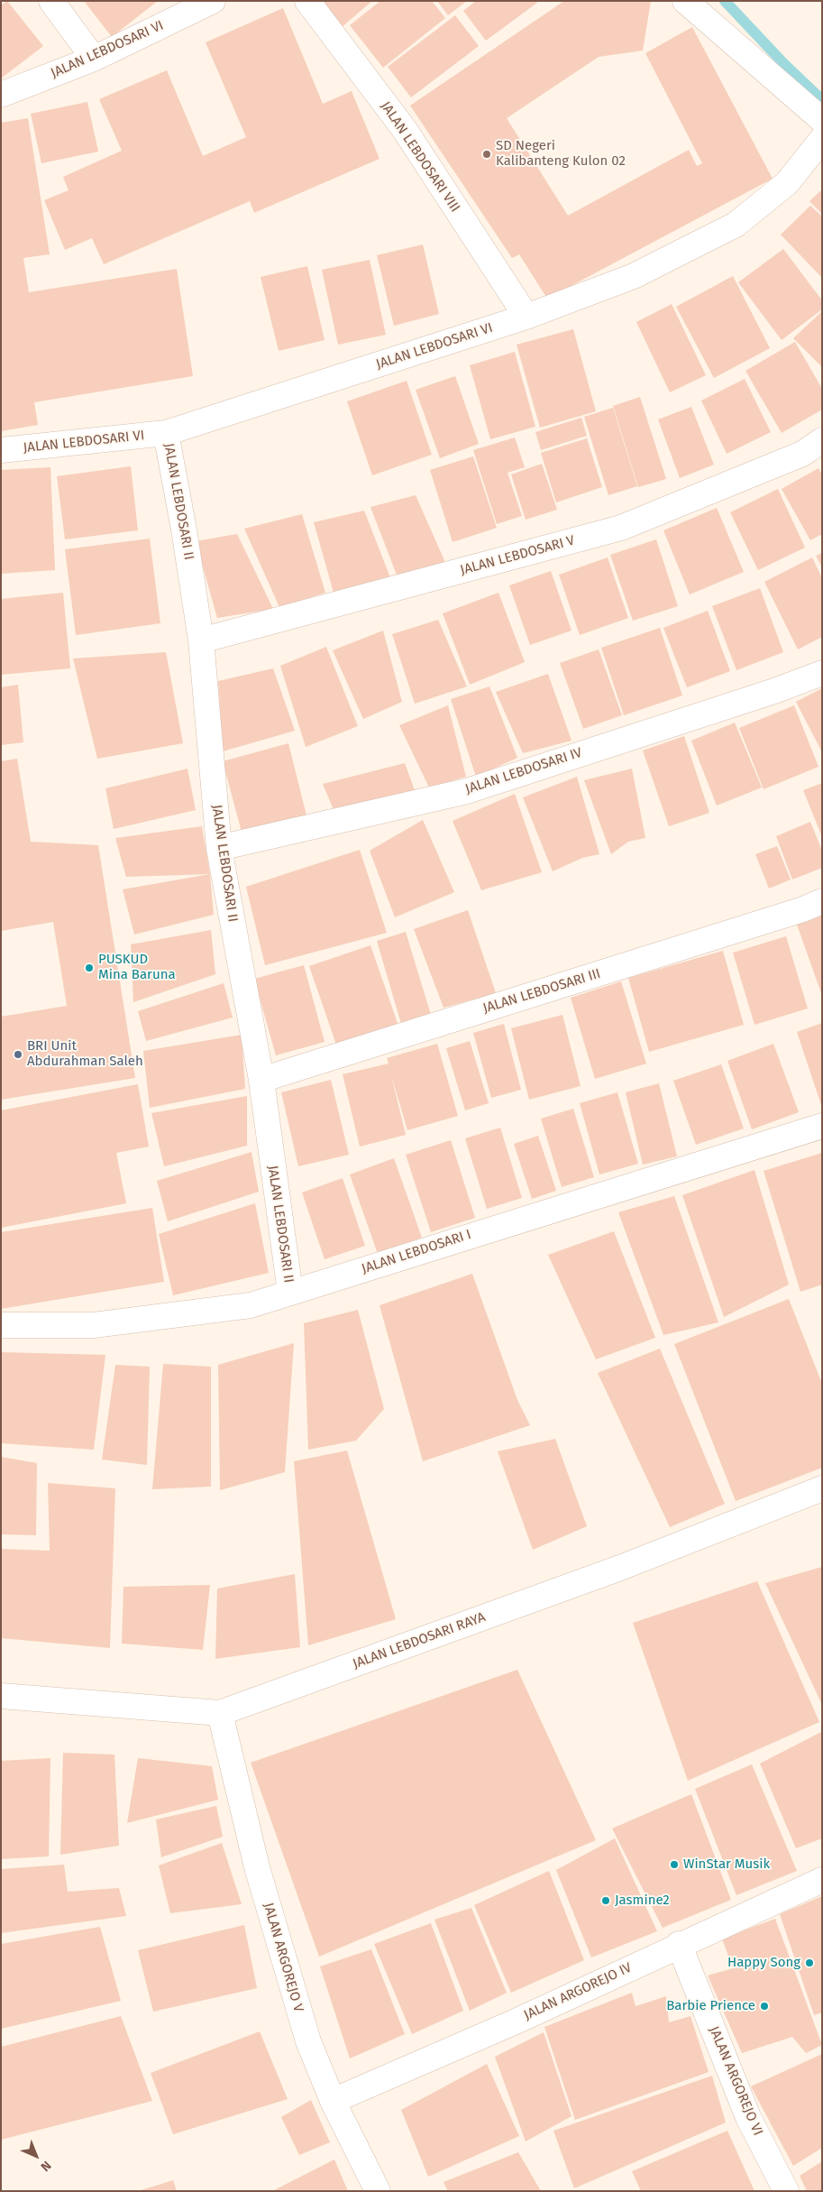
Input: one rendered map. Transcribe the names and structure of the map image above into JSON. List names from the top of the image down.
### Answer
{
  "streets": {
    "street": [
      "JALAN LEBDOSARI VI",
      "JALAN LEBDOSARI VIII",
      "JALAN LEBDOSARI II",
      "JALAN LEBDOSARI V",
      "JALAN LEBDOSARI IV",
      "JALAN LEBDOSARI III",
      "JALAN LEBDOSARI I",
      "JALAN LEBDOSARI RAYA",
      "JALAN ARGOREJO V",
      "JALAN ARGOREJO IV",
      "JALAN ARGOREJO VI"
    ]
  },
  "crossings": [
    ["JALAN LEBDOSARI VI", "JALAN LEBDOSARI VIII"],
    ["JALAN LEBDOSARI VI", "JALAN LEBDOSARI II"],
    ["JALAN LEBDOSARI II", "JALAN LEBDOSARI V"],
    ["JALAN LEBDOSARI II", "JALAN LEBDOSARI IV"],
    ["JALAN LEBDOSARI II", "JALAN LEBDOSARI III"],
    ["JALAN LEBDOSARI II", "JALAN LEBDOSARI I"],
    ["JALAN LEBDOSARI RAYA", "JALAN ARGOREJO V"],
    ["JALAN ARGOREJO V", "JALAN ARGOREJO IV"],
    ["JALAN ARGOREJO IV", "JALAN ARGOREJO VI"]
  ],
  "places": [
    "SD Negeri Kalibanteng Kulon 02",
    "PUSKUD Mina Baruna",
    "BRI Unit Abdurahman Saleh",
    "WinStar Musik",
    "Jasmine2",
    "Happy Song",
    "Barbie Prience"
  ],
  "north": "bottom right"
}
